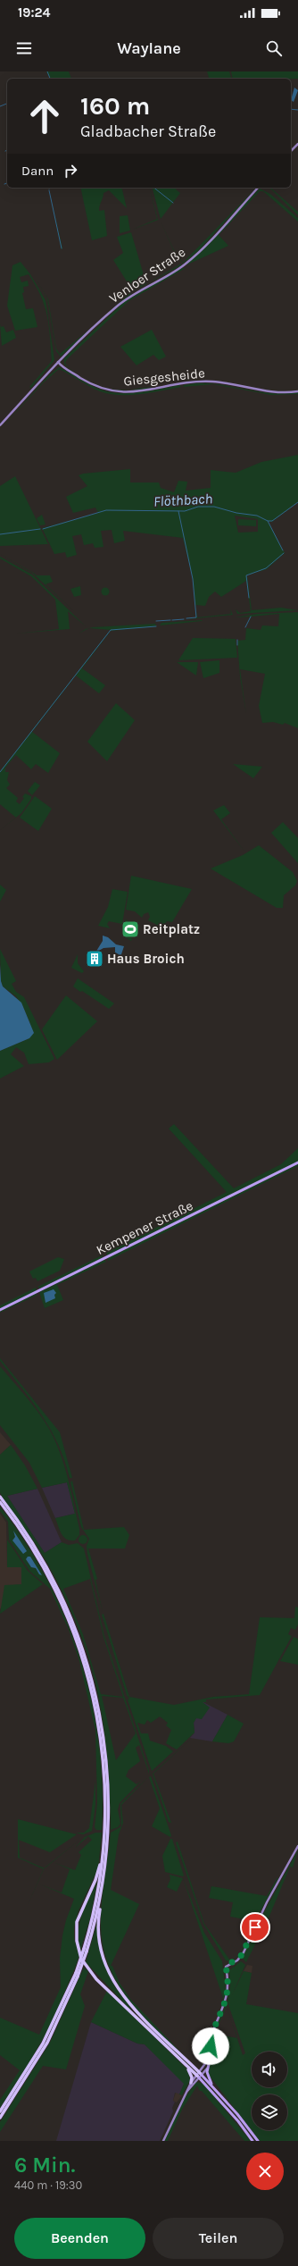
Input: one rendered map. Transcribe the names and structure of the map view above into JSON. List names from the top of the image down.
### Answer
{
  "streets": {
    "main road": ["Venloer Straße", "Giesgesheide", "Kempener Straße"]
  },
  "crossings": [
    ["Venloer Straße", "Giesgesheide"]
  ],
  "water": ["Flöthbach"],
  "places": {
    "sports": ["Reitplatz"],
    "building": ["Haus Broich"]
  },
  "page": {
    "status": "19:24",
    "header": "Waylane",
    "turn": ["160 m", "Gladbacher Straße"],
    "then": "Dann",
    "heading": ["6 Min.", "440 m · 19:30"],
    "buttons": ["Beenden", "Teilen"]
  }
}
